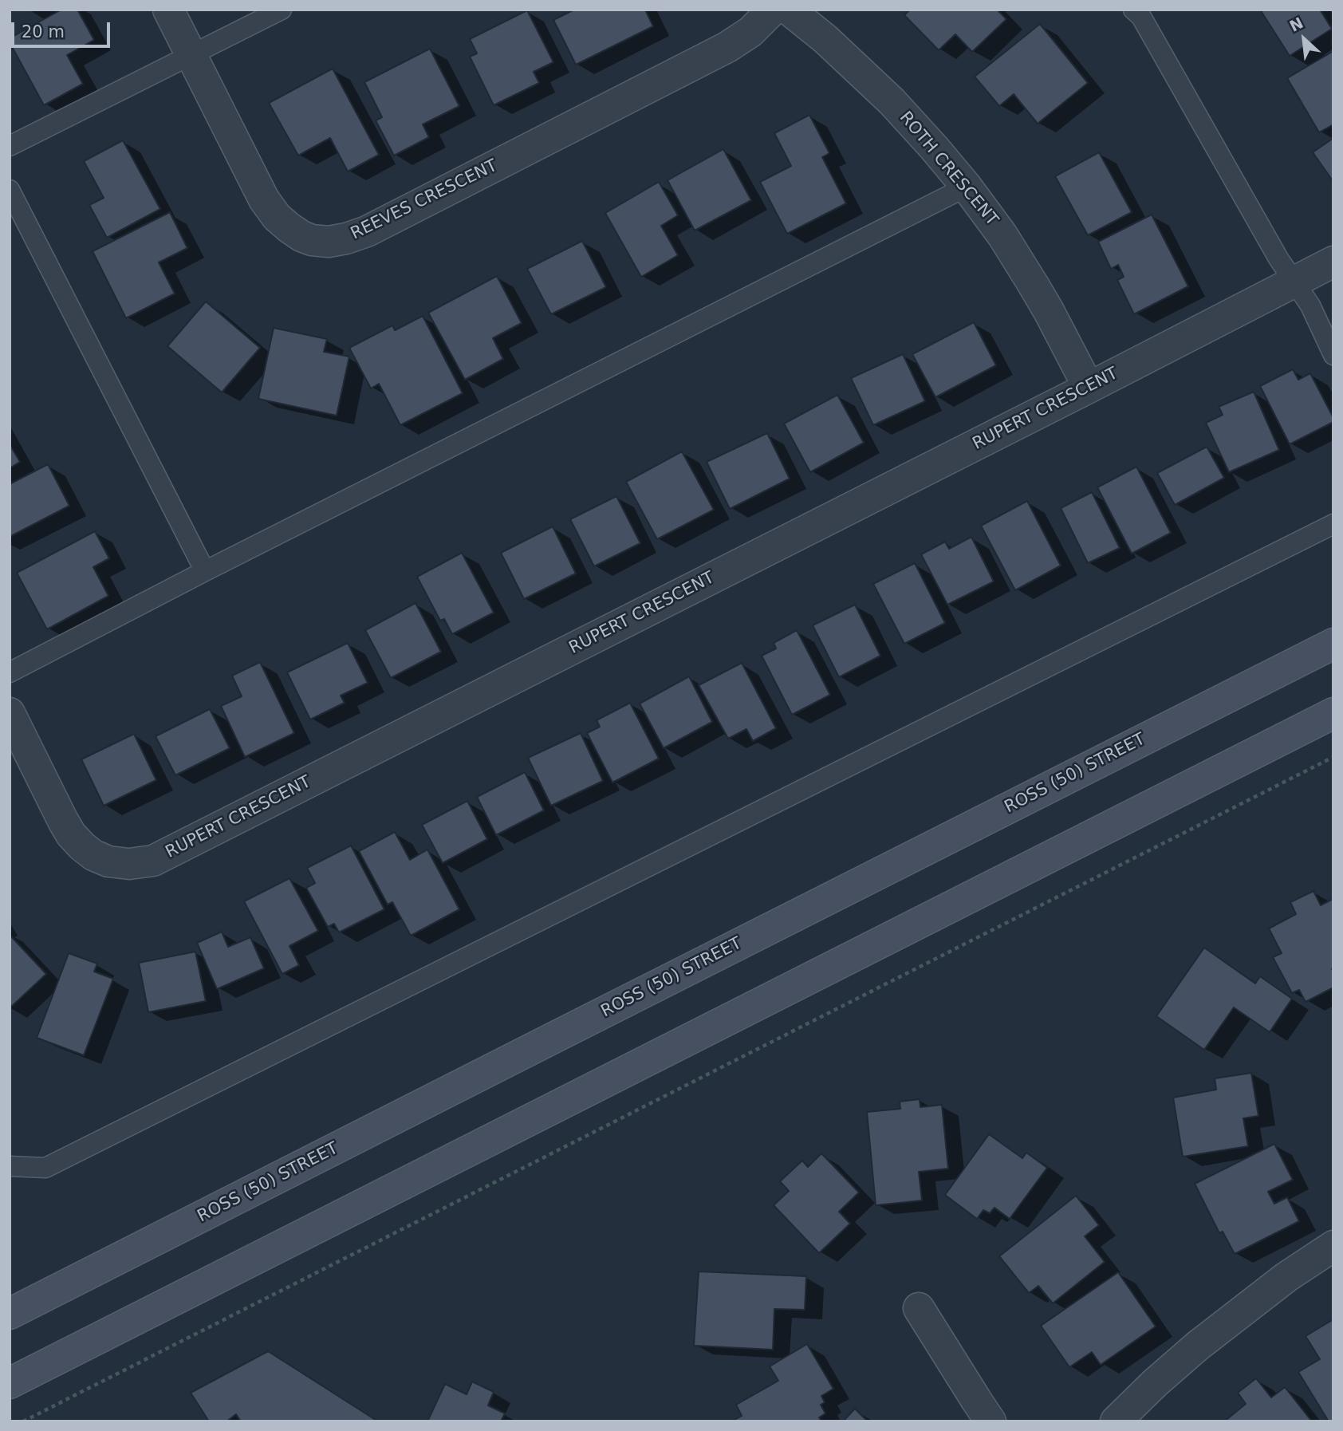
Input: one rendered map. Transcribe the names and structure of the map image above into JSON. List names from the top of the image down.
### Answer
{
  "streets": {
    "street": [
      "ROTH CRESCENT",
      "REEVES CRESCENT",
      "RUPERT CRESCENT",
      "ROSS (50) STREET"
    ]
  },
  "crossings": [
    ["ROTH CRESCENT", "RUPERT CRESCENT"]
  ],
  "scale_bar": "20 m",
  "north": "top left"
}
